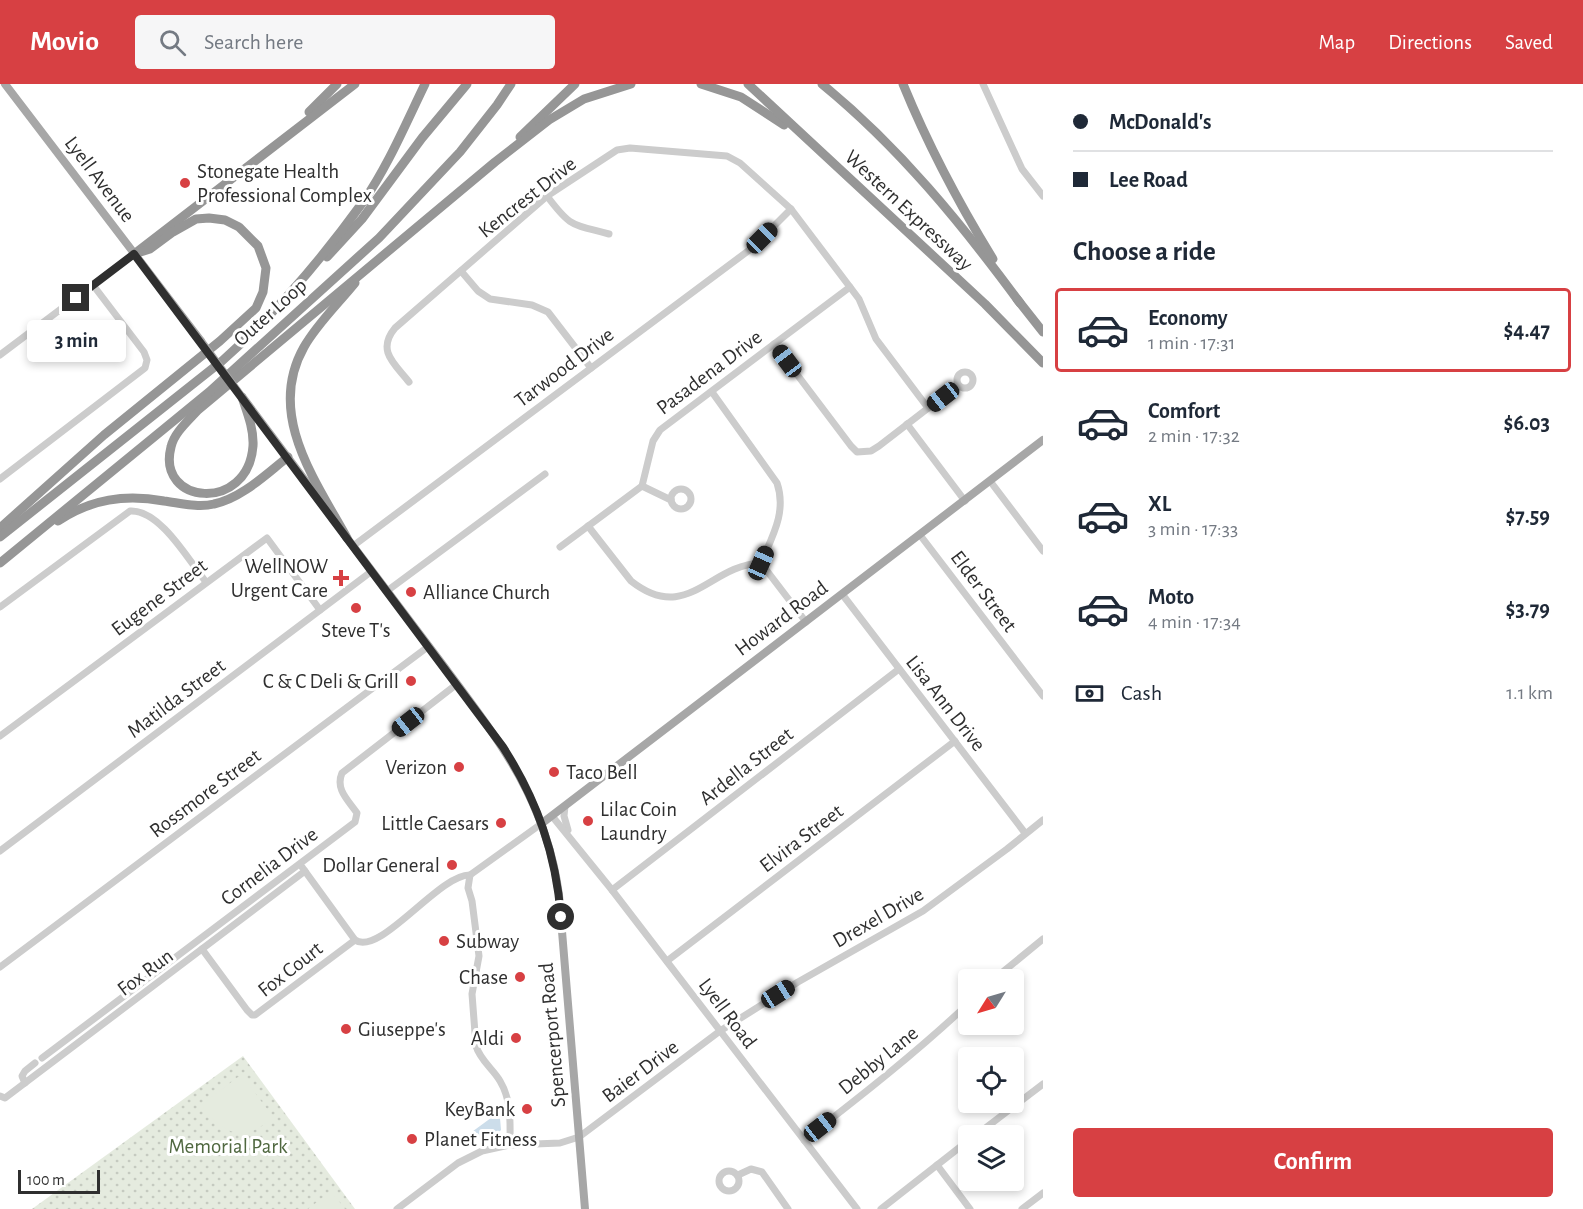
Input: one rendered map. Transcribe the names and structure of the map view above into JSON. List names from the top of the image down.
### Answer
{
  "streets": {
    "highway": ["Western Expressway", "Outer Loop"],
    "main road": ["Lyell Avenue", "Howard Road", "Spencerport Road"],
    "street": [
      "Kencrest Drive",
      "Tarwood Drive",
      "Pasadena Drive",
      "Elder Street",
      "Eugene Street",
      "Matilda Street",
      "Lisa Ann Drive",
      "Ardella Street",
      "Rossmore Street",
      "Elvira Street",
      "Cornelia Drive",
      "Drexel Drive",
      "Fox Court",
      "Fox Run",
      "Lyell Road",
      "Debby Lane",
      "Baier Drive"
    ]
  },
  "crossings": [
    ["Lyell Avenue", "Tarwood Drive"],
    ["Lyell Avenue", "Howard Road"],
    ["Lyell Avenue", "Matilda Street"],
    ["Lyell Avenue", "Rossmore Street"],
    ["Lyell Avenue", "Cornelia Drive"],
    ["Lyell Avenue", "Spencerport Road"],
    ["Kencrest Drive", "Tarwood Drive"],
    ["Kencrest Drive", "Pasadena Drive"],
    ["Elder Street", "Howard Road"],
    ["Eugene Street", "Matilda Street"],
    ["Howard Road", "Lisa Ann Drive"],
    ["Howard Road", "Lyell Road"],
    ["Howard Road", "Spencerport Road"],
    ["Lisa Ann Drive", "Ardella Street"],
    ["Lisa Ann Drive", "Elvira Street"],
    ["Lisa Ann Drive", "Drexel Drive"],
    ["Ardella Street", "Lyell Road"],
    ["Elvira Street", "Lyell Road"],
    ["Cornelia Drive", "Fox Run"],
    ["Drexel Drive", "Lyell Road"],
    ["Drexel Drive", "Baier Drive"],
    ["Fox Court", "Fox Run"],
    ["Lyell Road", "Debby Lane"],
    ["Lyell Road", "Baier Drive"],
    ["Spencerport Road", "Baier Drive"]
  ],
  "parks": ["Memorial Park"],
  "places": {
    "other": [
      "Stonegate Health Professional Complex",
      "Alliance Church",
      "Steve T's",
      "C & C Deli & Grill",
      "Verizon",
      "Taco Bell",
      "Lilac Coin Laundry",
      "Little Caesars",
      "Dollar General",
      "Subway",
      "Chase",
      "Giuseppe's",
      "Aldi",
      "KeyBank",
      "Planet Fitness"
    ],
    "health": ["WellNOW Urgent Care"]
  },
  "scale_bar": "100 m",
  "north": "bottom left",
  "page": {
    "header": "Movio",
    "search": "Search here",
    "nav": ["Map", "Directions", "Saved"],
    "banner": ["McDonald's", "Lee Road"],
    "heading": "Choose a ride",
    "list": [
      {
        "name": "Economy",
        "note": "1 min · 17:31",
        "value": "$4.47"
      },
      {
        "name": "Comfort",
        "note": "2 min · 17:32",
        "value": "$6.03"
      },
      {
        "name": "XL",
        "note": "3 min · 17:33",
        "value": "$7.59"
      },
      {
        "name": "Moto",
        "note": "4 min · 17:34",
        "value": "$3.79"
      }
    ],
    "bubble": "3 min",
    "pay": ["Cash", "1.1 km"],
    "buttons": "Confirm",
    "scale": "100 m"
  }
}
